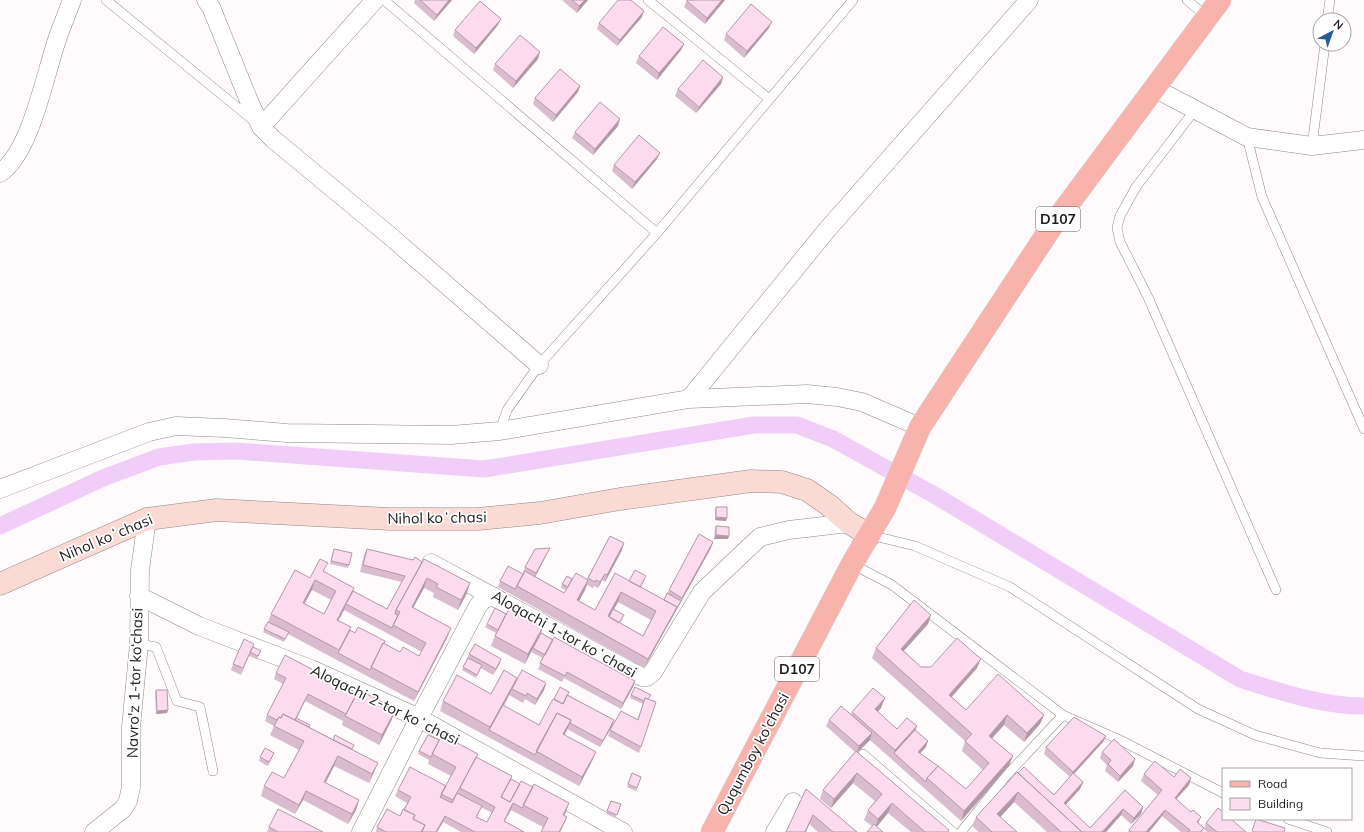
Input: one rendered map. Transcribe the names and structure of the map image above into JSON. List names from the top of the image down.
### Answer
{
  "streets": {
    "main road": ["D107", "Nihol koʻchasi", "Ququmboy ko'chasi"],
    "street": ["Aloqachi 1-tor koʻchasi", "Aloqachi 2-tor koʻchasi"]
  },
  "crossings": [
    ["D107", "Ququmboy ko'chasi"],
    ["Nihol koʻchasi", "Aloqachi 1-tor koʻchasi"],
    ["Nihol koʻchasi", "Ququmboy ko'chasi"]
  ],
  "legend": ["Road", "Building"],
  "north": "top right"
}
